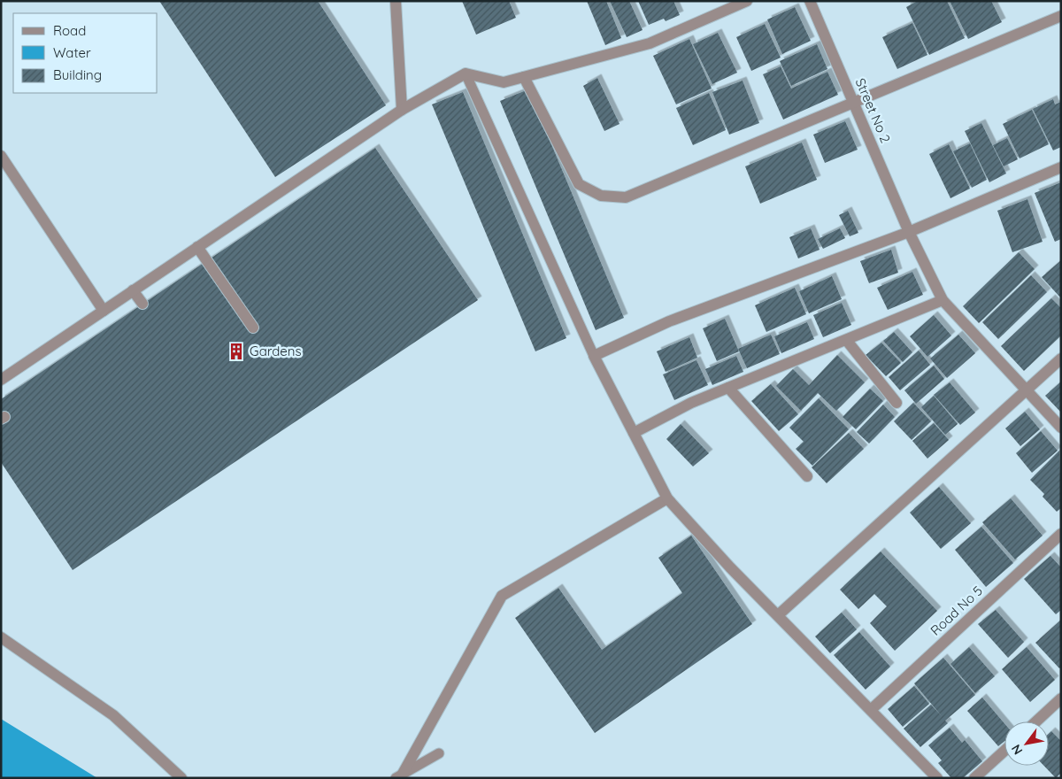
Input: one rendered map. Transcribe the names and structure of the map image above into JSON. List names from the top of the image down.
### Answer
{
  "streets": {
    "street": ["Street No 2", "Road No 5"]
  },
  "places": {
    "building": ["Gardens"]
  },
  "legend": ["Road", "Water", "Building"],
  "north": "bottom left"
}
